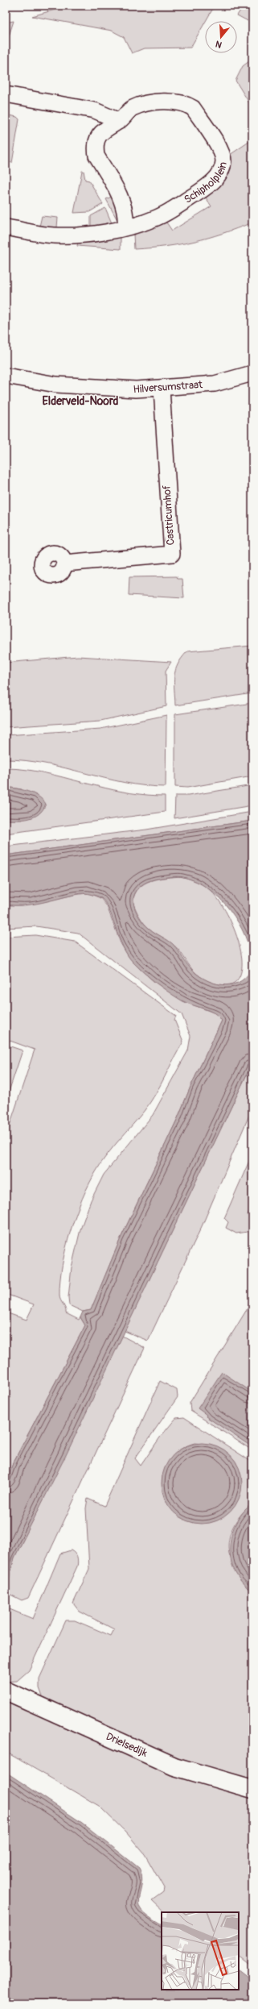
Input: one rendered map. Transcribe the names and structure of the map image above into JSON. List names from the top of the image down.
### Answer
{
  "streets": {
    "street": [
      "Schipholplein",
      "Hilversumstraat",
      "Castricumhof",
      "Drielsedijk"
    ]
  },
  "crossings": [
    ["Hilversumstraat", "Castricumhof"]
  ],
  "districts": ["Elderveld-Noord"],
  "north": "bottom"
}
